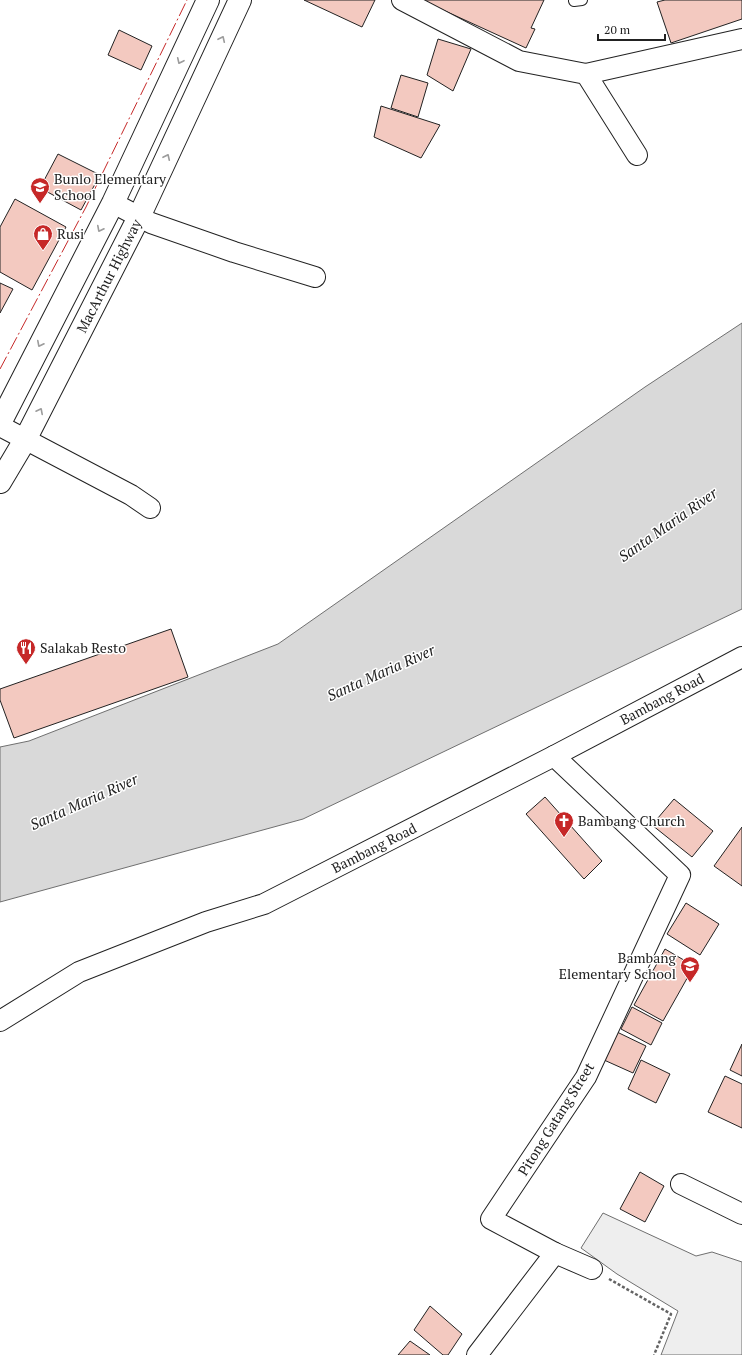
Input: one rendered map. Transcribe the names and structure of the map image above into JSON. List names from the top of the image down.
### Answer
{
  "streets": {
    "highway": ["MacArthur Highway"],
    "street": ["Bambang Road", "Pitong Gatang Street"]
  },
  "crossings": [
    ["Bambang Road", "Pitong Gatang Street"]
  ],
  "water": ["Santa Maria River"],
  "places": {
    "school or university": ["Bunlo Elementary School", "Bambang Elementary School"],
    "shop": ["Rusi"],
    "restaurant": ["Salakab Resto"],
    "church": ["Bambang Church"]
  },
  "scale_bar": "20 m"
}
